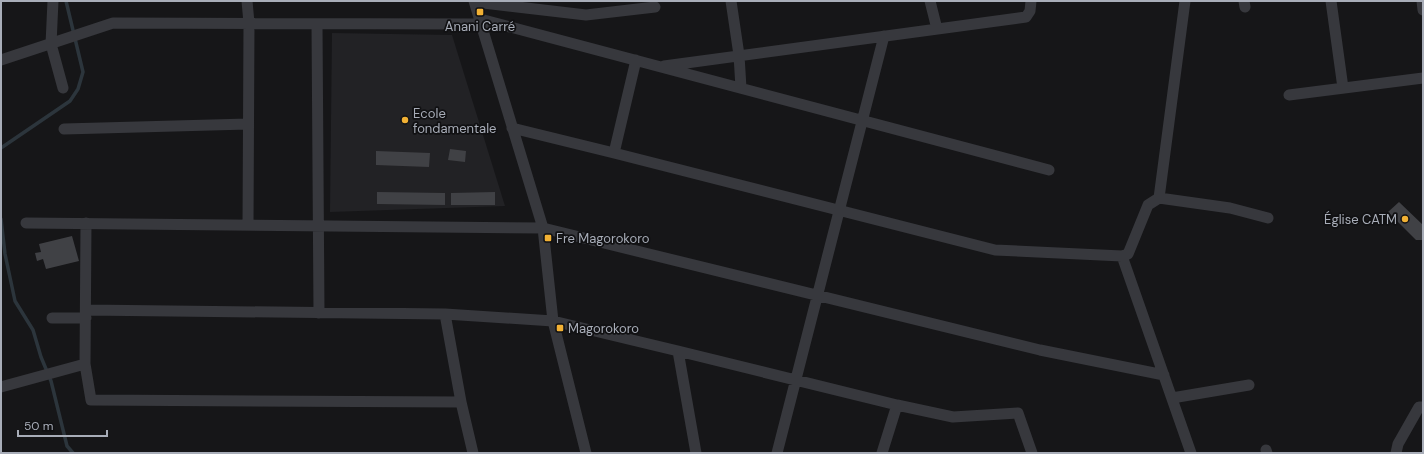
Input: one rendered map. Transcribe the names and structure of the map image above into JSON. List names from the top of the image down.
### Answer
{
  "places": {
    "transit": ["Anani Carré", "Fre Magorokoro", "Magorokoro"],
    "other": ["Ecole fondamentale", "Église CATM"]
  },
  "scale_bar": "50 m"
}
